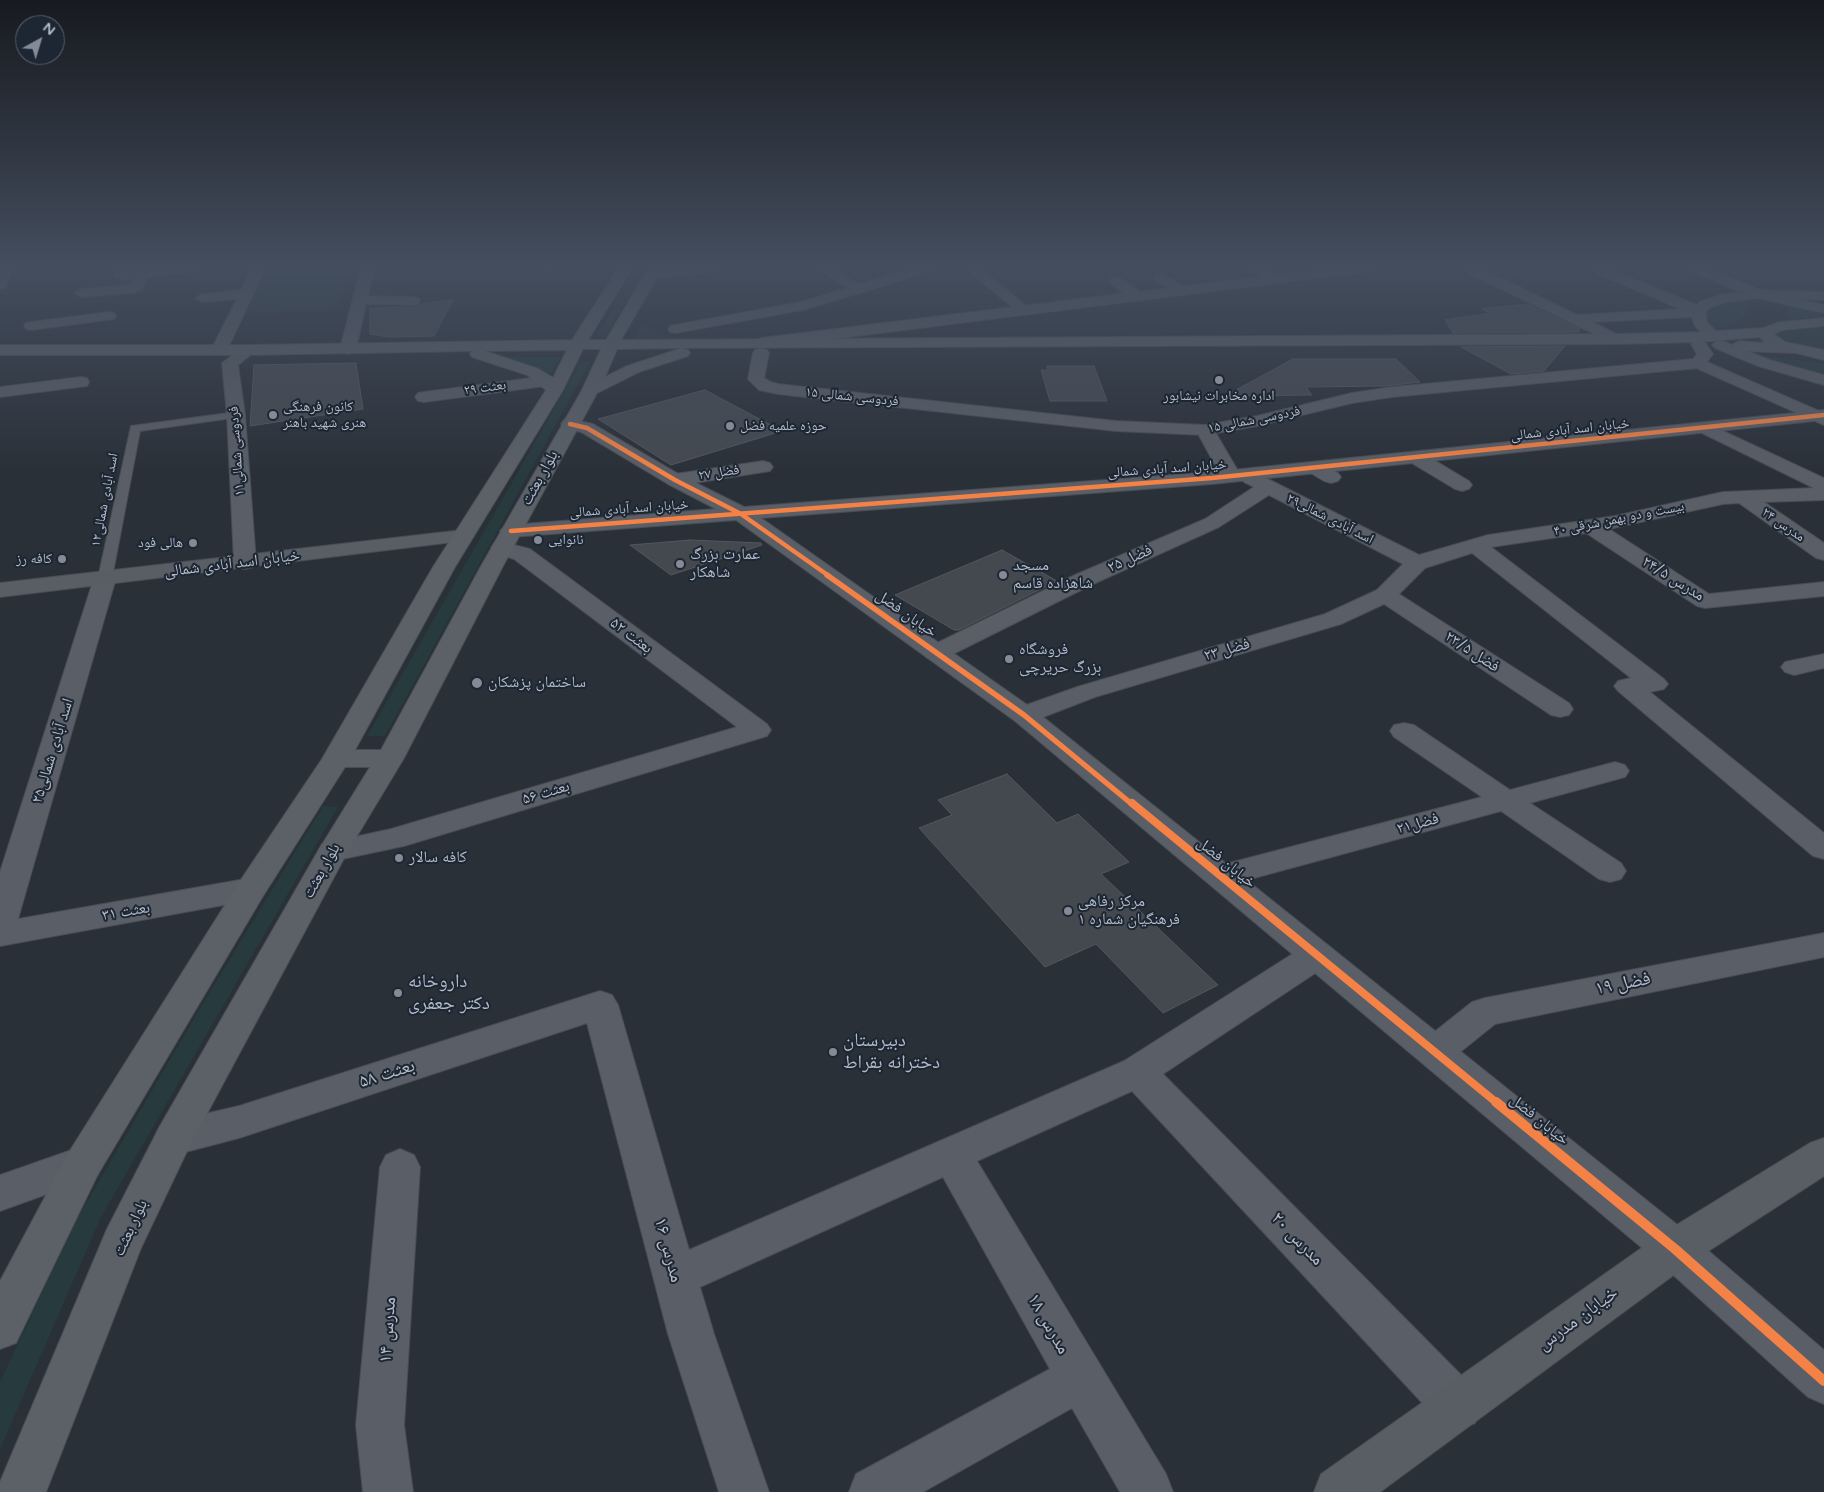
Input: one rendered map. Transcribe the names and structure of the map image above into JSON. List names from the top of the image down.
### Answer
{
  "streets": {
    "main road": ["خیابان اسد آبادی شمالی", "بلوار بعثت", "خیابان مدرس"],
    "street": [
      "بعثت ۲۹",
      "فردوسی شمالی ۱۵",
      "فردوسی شمالی۱۱",
      "فضل ۲۷",
      "اسد آبادی شمالی۲۹",
      "بیست و دو بهمن شرقی ۴۰",
      "مدرس ۲۴",
      "فضل ۲۵",
      "مدرس ۲۴/۵",
      "خیابان فضل",
      "بعثت ۵۲",
      "فضل ۲۳",
      "فضل ۲۳/۵",
      "اسد آبادی شمالی۲۵",
      "بعثت ۵۶",
      "فضل۲۱",
      "بعثت ۳۱",
      "فضل ۱۹",
      "بعثت ۵۸",
      "مدرس ۲۰",
      "مدرس ۱۶",
      "مدرس ۱۸",
      "مدرس ۱۴"
    ],
    "lane": ["اسد آبادی شمالی۱۲"]
  },
  "crossings": [
    ["بعثت ۲۹", "بلوار بعثت"],
    ["خیابان اسد آبادی شمالی", "فردوسی شمالی۱۱"],
    ["خیابان اسد آبادی شمالی", "بلوار بعثت"],
    ["خیابان اسد آبادی شمالی", "اسد آبادی شمالی۱۲"],
    ["خیابان اسد آبادی شمالی", "اسد آبادی شمالی۲۹"],
    ["خیابان اسد آبادی شمالی", "خیابان فضل"],
    ["خیابان اسد آبادی شمالی", "بعثت ۵۲"],
    ["خیابان اسد آبادی شمالی", "اسد آبادی شمالی۲۵"],
    ["فردوسی شمالی۱۱", "اسد آبادی شمالی۱۲"],
    ["فضل ۲۷", "خیابان فضل"],
    ["بلوار بعثت", "خیابان فضل"],
    ["بلوار بعثت", "بعثت ۵۲"],
    ["بلوار بعثت", "بعثت ۵۶"],
    ["بلوار بعثت", "بعثت ۳۱"],
    ["بلوار بعثت", "بعثت ۵۸"],
    ["اسد آبادی شمالی۱۲", "اسد آبادی شمالی۲۵"],
    ["اسد آبادی شمالی۲۹", "بیست و دو بهمن شرقی ۴۰"],
    ["اسد آبادی شمالی۲۹", "فضل ۲۵"],
    ["اسد آبادی شمالی۲۹", "فضل ۲۳"],
    ["بیست و دو بهمن شرقی ۴۰", "مدرس ۲۴"],
    ["بیست و دو بهمن شرقی ۴۰", "مدرس ۲۴/۵"],
    ["بیست و دو بهمن شرقی ۴۰", "فضل ۲۳"],
    ["فضل ۲۵", "خیابان فضل"],
    ["خیابان فضل", "فضل ۲۳"],
    ["خیابان فضل", "فضل۲۱"],
    ["خیابان فضل", "فضل ۱۹"],
    ["خیابان فضل", "خیابان مدرس"],
    ["بعثت ۵۲", "بعثت ۵۶"],
    ["فضل ۲۳", "فضل ۲۳/۵"],
    ["بعثت ۵۸", "مدرس ۱۶"],
    ["مدرس ۲۰", "خیابان مدرس"]
  ],
  "places": [
    "اداره مخابرات نیشابور",
    "کانون فرهنگی هنری شهید باهنر",
    "حوزه علمیه فضل",
    "نانوایی",
    "هالی فود",
    "کافه رز",
    "عمارت بزرگ شاهکار",
    "مسجد شاهزاده قاسم",
    "فروشگاه بزرگ حریرچی",
    "ساختمان پزشکان",
    "کافه سالار",
    "مرکز رفاهی فرهنگیان شماره ۱",
    "داروخانه دکتر جعفری",
    "دبیرستان دخترانه بقراط"
  ],
  "north": "top right"
}
